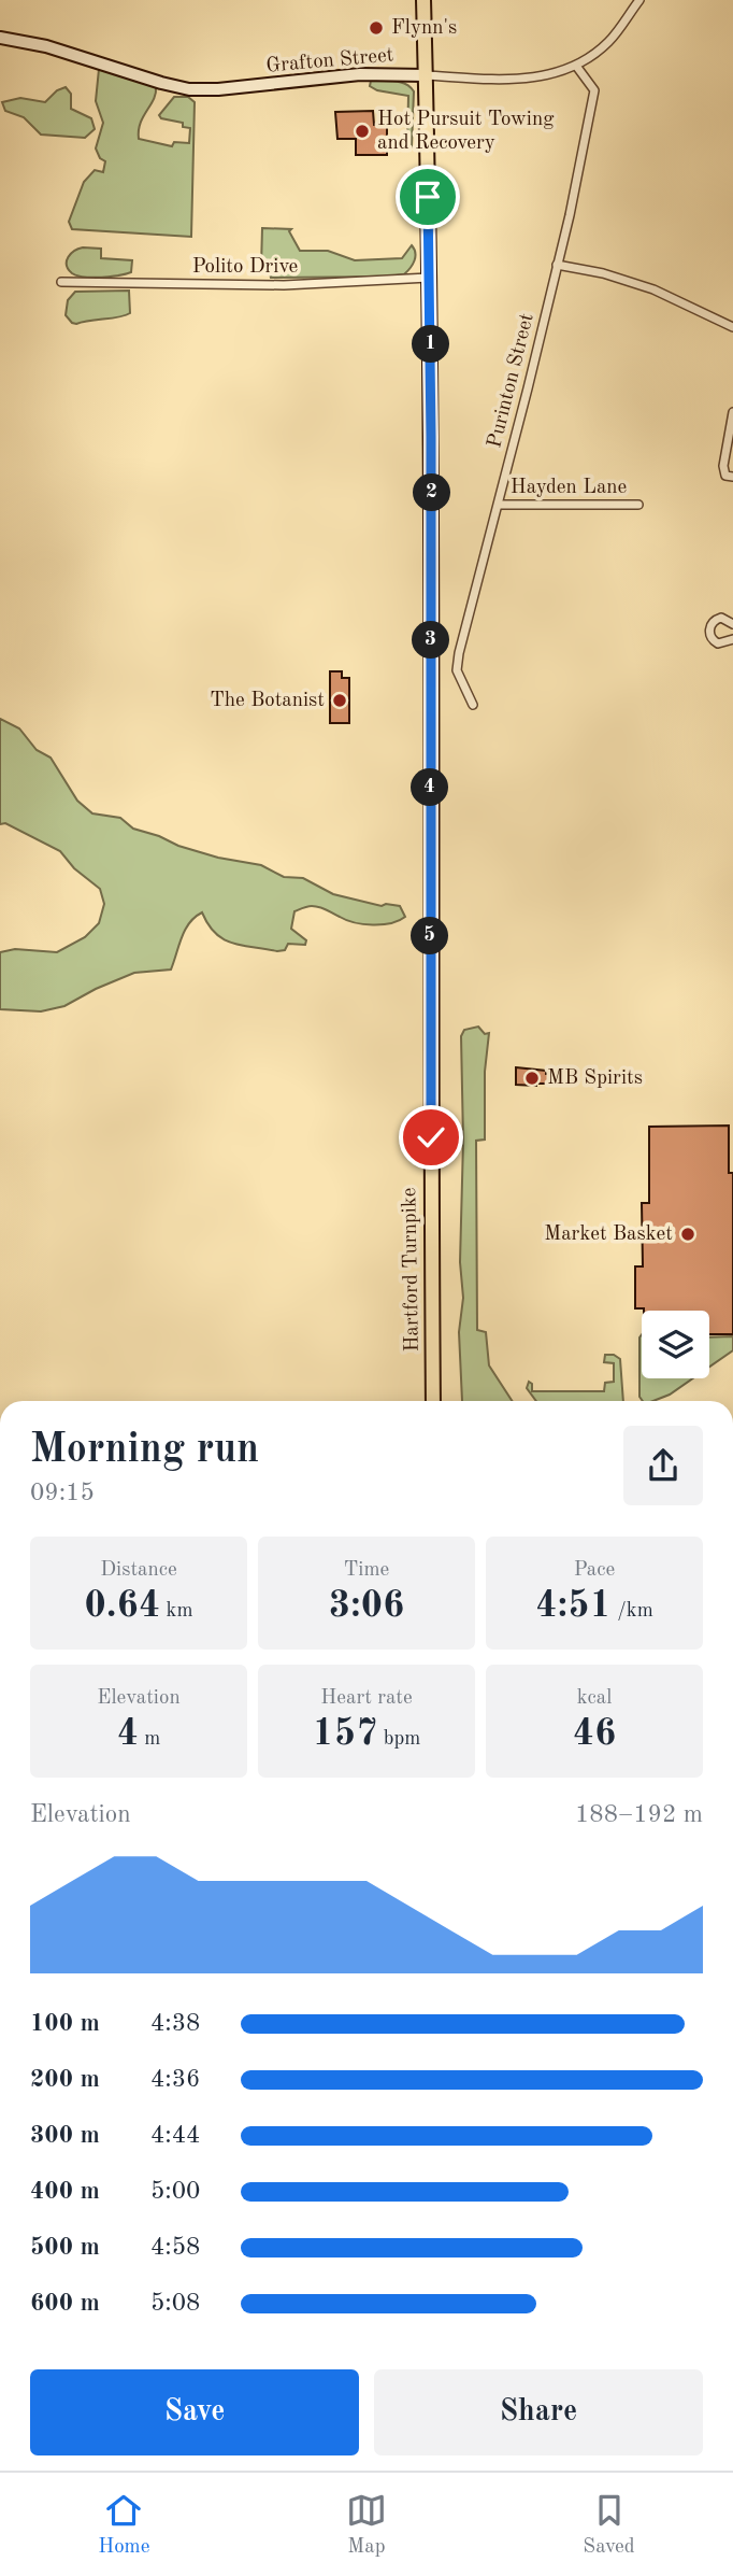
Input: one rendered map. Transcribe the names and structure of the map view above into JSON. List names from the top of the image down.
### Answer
{
  "streets": {
    "main road": ["Hartford Turnpike"],
    "street": [
      "Grafton Street",
      "Polito Drive",
      "Purinton Street",
      "Hayden Lane"
    ]
  },
  "crossings": [
    ["Grafton Street", "Purinton Street"],
    ["Grafton Street", "Hartford Turnpike"],
    ["Polito Drive", "Hartford Turnpike"],
    ["Purinton Street", "Hayden Lane"]
  ],
  "places": [
    "Flynn's",
    "Hot Pursuit Towing and Recovery",
    "The Botanist",
    "MB Spirits",
    "Market Basket"
  ],
  "page": {
    "pins": [
      "1",
      "2",
      "3",
      "4",
      "5"
    ],
    "heading": ["Morning run", "09:15"],
    "stats": [
      ["Distance", "0.64 km"],
      ["Time", "3:06"],
      ["Pace", "4:51 /km"],
      ["Elevation", "4 m"],
      ["Heart rate", "157 bpm"],
      ["kcal", "46"]
    ],
    "chart": ["Elevation", "188–192 m"],
    "list": [
      {
        "name": "100 m",
        "note": "4:38"
      },
      {
        "name": "200 m",
        "note": "4:36"
      },
      {
        "name": "300 m",
        "note": "4:44"
      },
      {
        "name": "400 m",
        "note": "5:00"
      },
      {
        "name": "500 m",
        "note": "4:58"
      },
      {
        "name": "600 m",
        "note": "5:08"
      }
    ],
    "buttons": ["Save", "Share"],
    "tabs": ["Home", "Map", "Saved"]
  }
}
